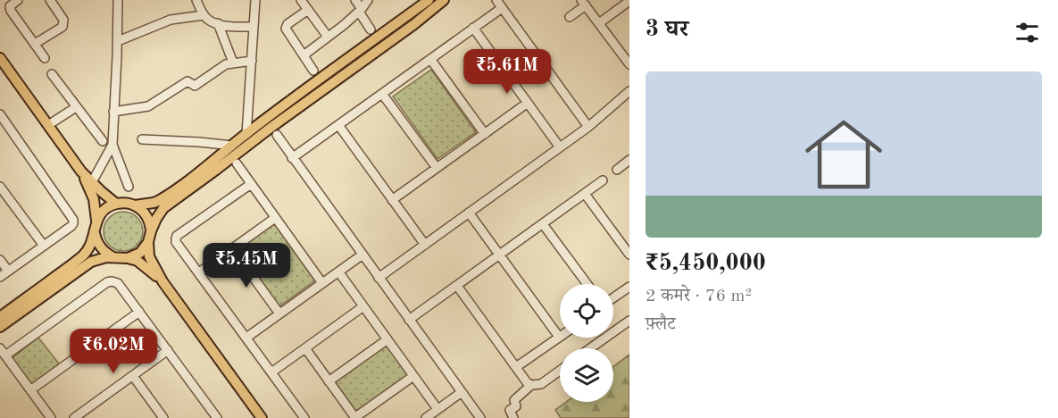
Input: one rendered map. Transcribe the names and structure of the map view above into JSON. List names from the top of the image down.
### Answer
{
  "page": {
    "heading": "3 घर",
    "price": ["₹5.61M", "₹5.45M", "₹6.02M"],
    "list": [
      {
        "name": "₹5,450,000",
        "note": "2 कमरे · 76 m² · फ़्लैट"
      }
    ]
  }
}
